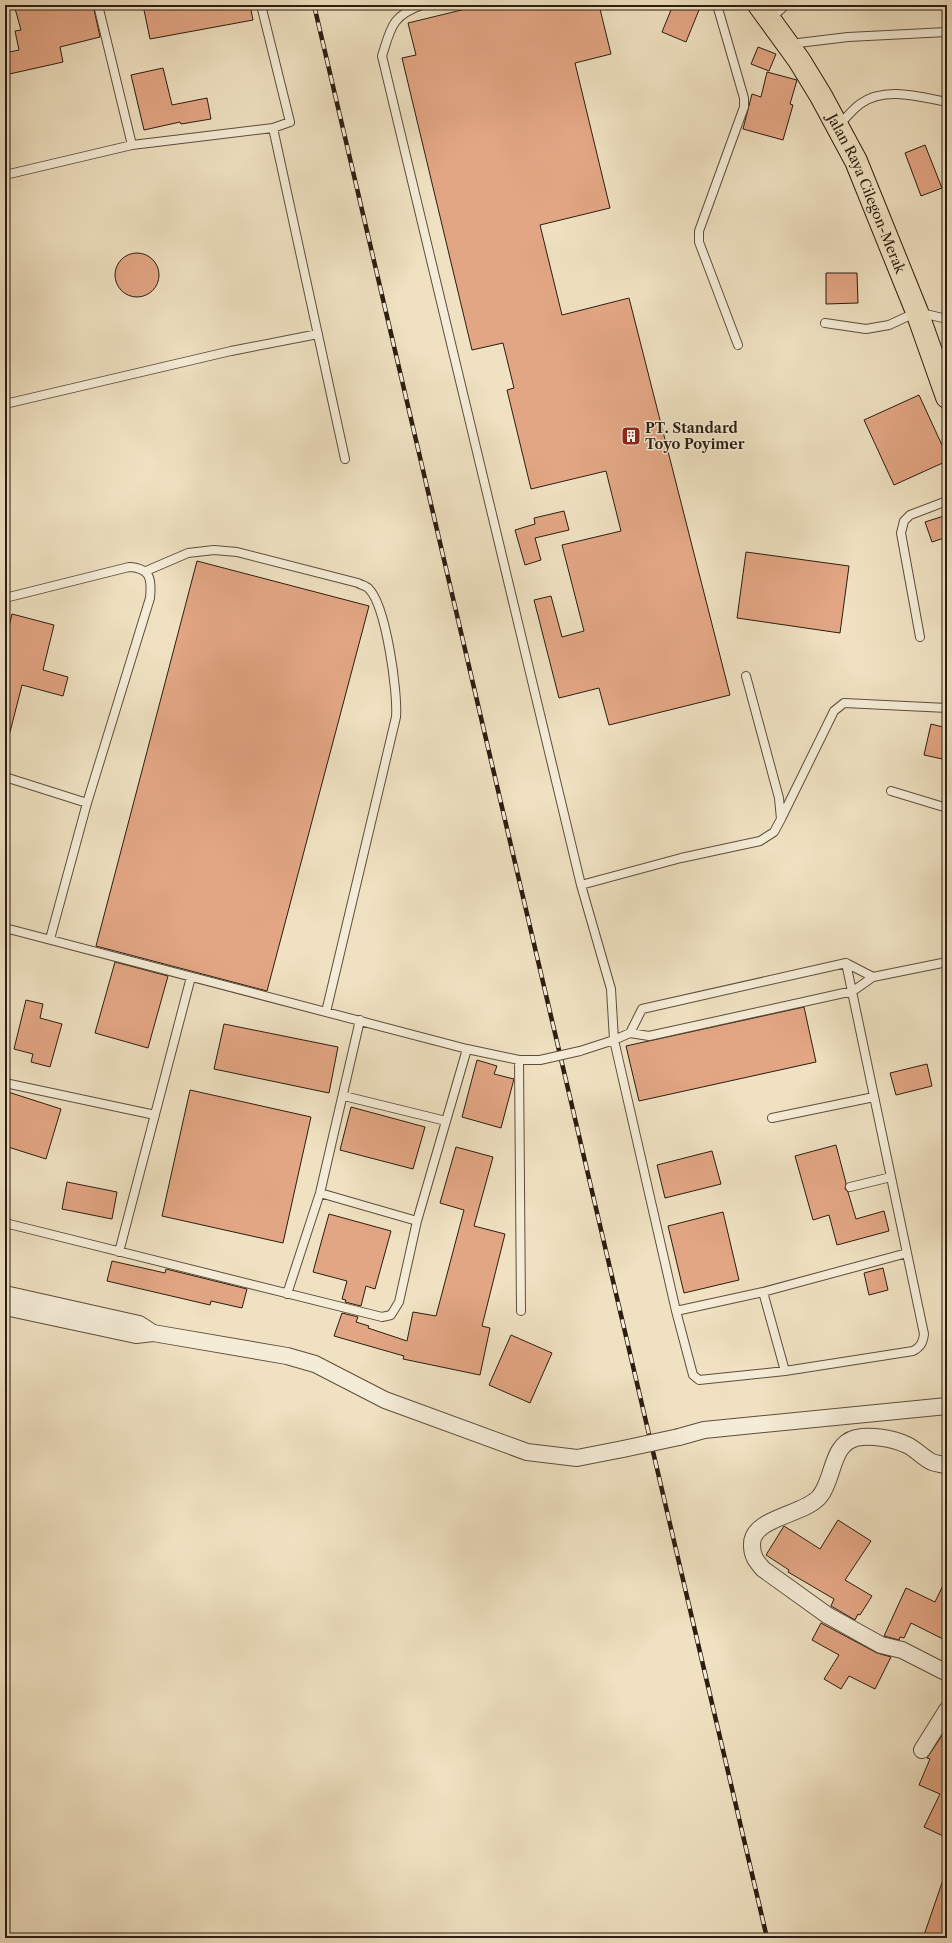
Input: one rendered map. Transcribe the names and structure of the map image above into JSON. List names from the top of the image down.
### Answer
{
  "streets": {
    "highway": ["Jalan Raya Cilegon-Merak"]
  },
  "places": {
    "building": ["PT. Standard Toyo Poyimer"]
  }
}
